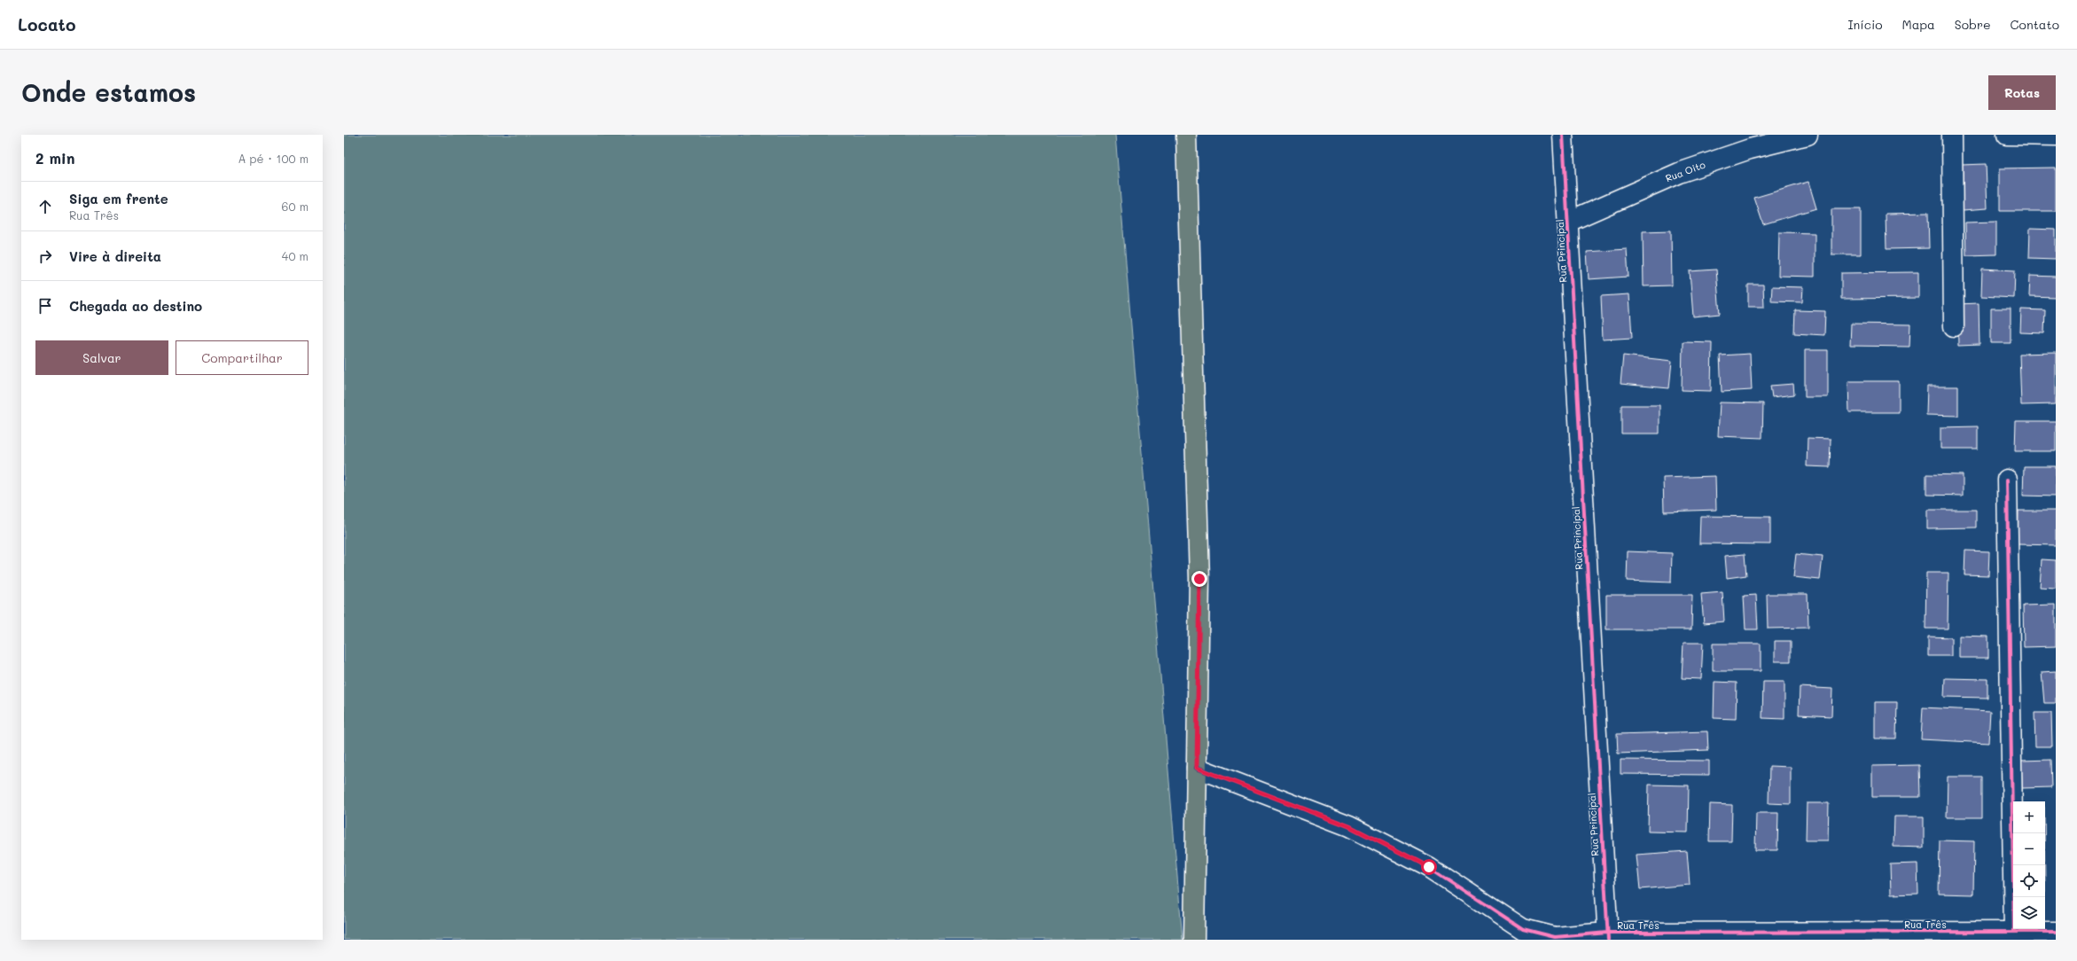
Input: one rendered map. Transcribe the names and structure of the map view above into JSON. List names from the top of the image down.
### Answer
{
  "streets": {
    "street": ["Rua Oito", "Rua Principal", "Rua Três"]
  },
  "crossings": [
    ["Rua Oito", "Rua Principal"],
    ["Rua Principal", "Rua Três"]
  ],
  "page": {
    "header": "Locato",
    "nav": [
      "Início",
      "Mapa",
      "Sobre",
      "Contato"
    ],
    "buttons": [
      "Rotas",
      ["Salvar", "Compartilhar"]
    ],
    "title": "Onde estamos",
    "heading": ["2 min", "A pé · 100 m"],
    "list": [
      ["Siga em frente", "Rua Três", "60 m"],
      ["Vire à direita", "40 m"],
      "Chegada ao destino"
    ],
    "map_buttons": ["+", "−"]
  }
}
